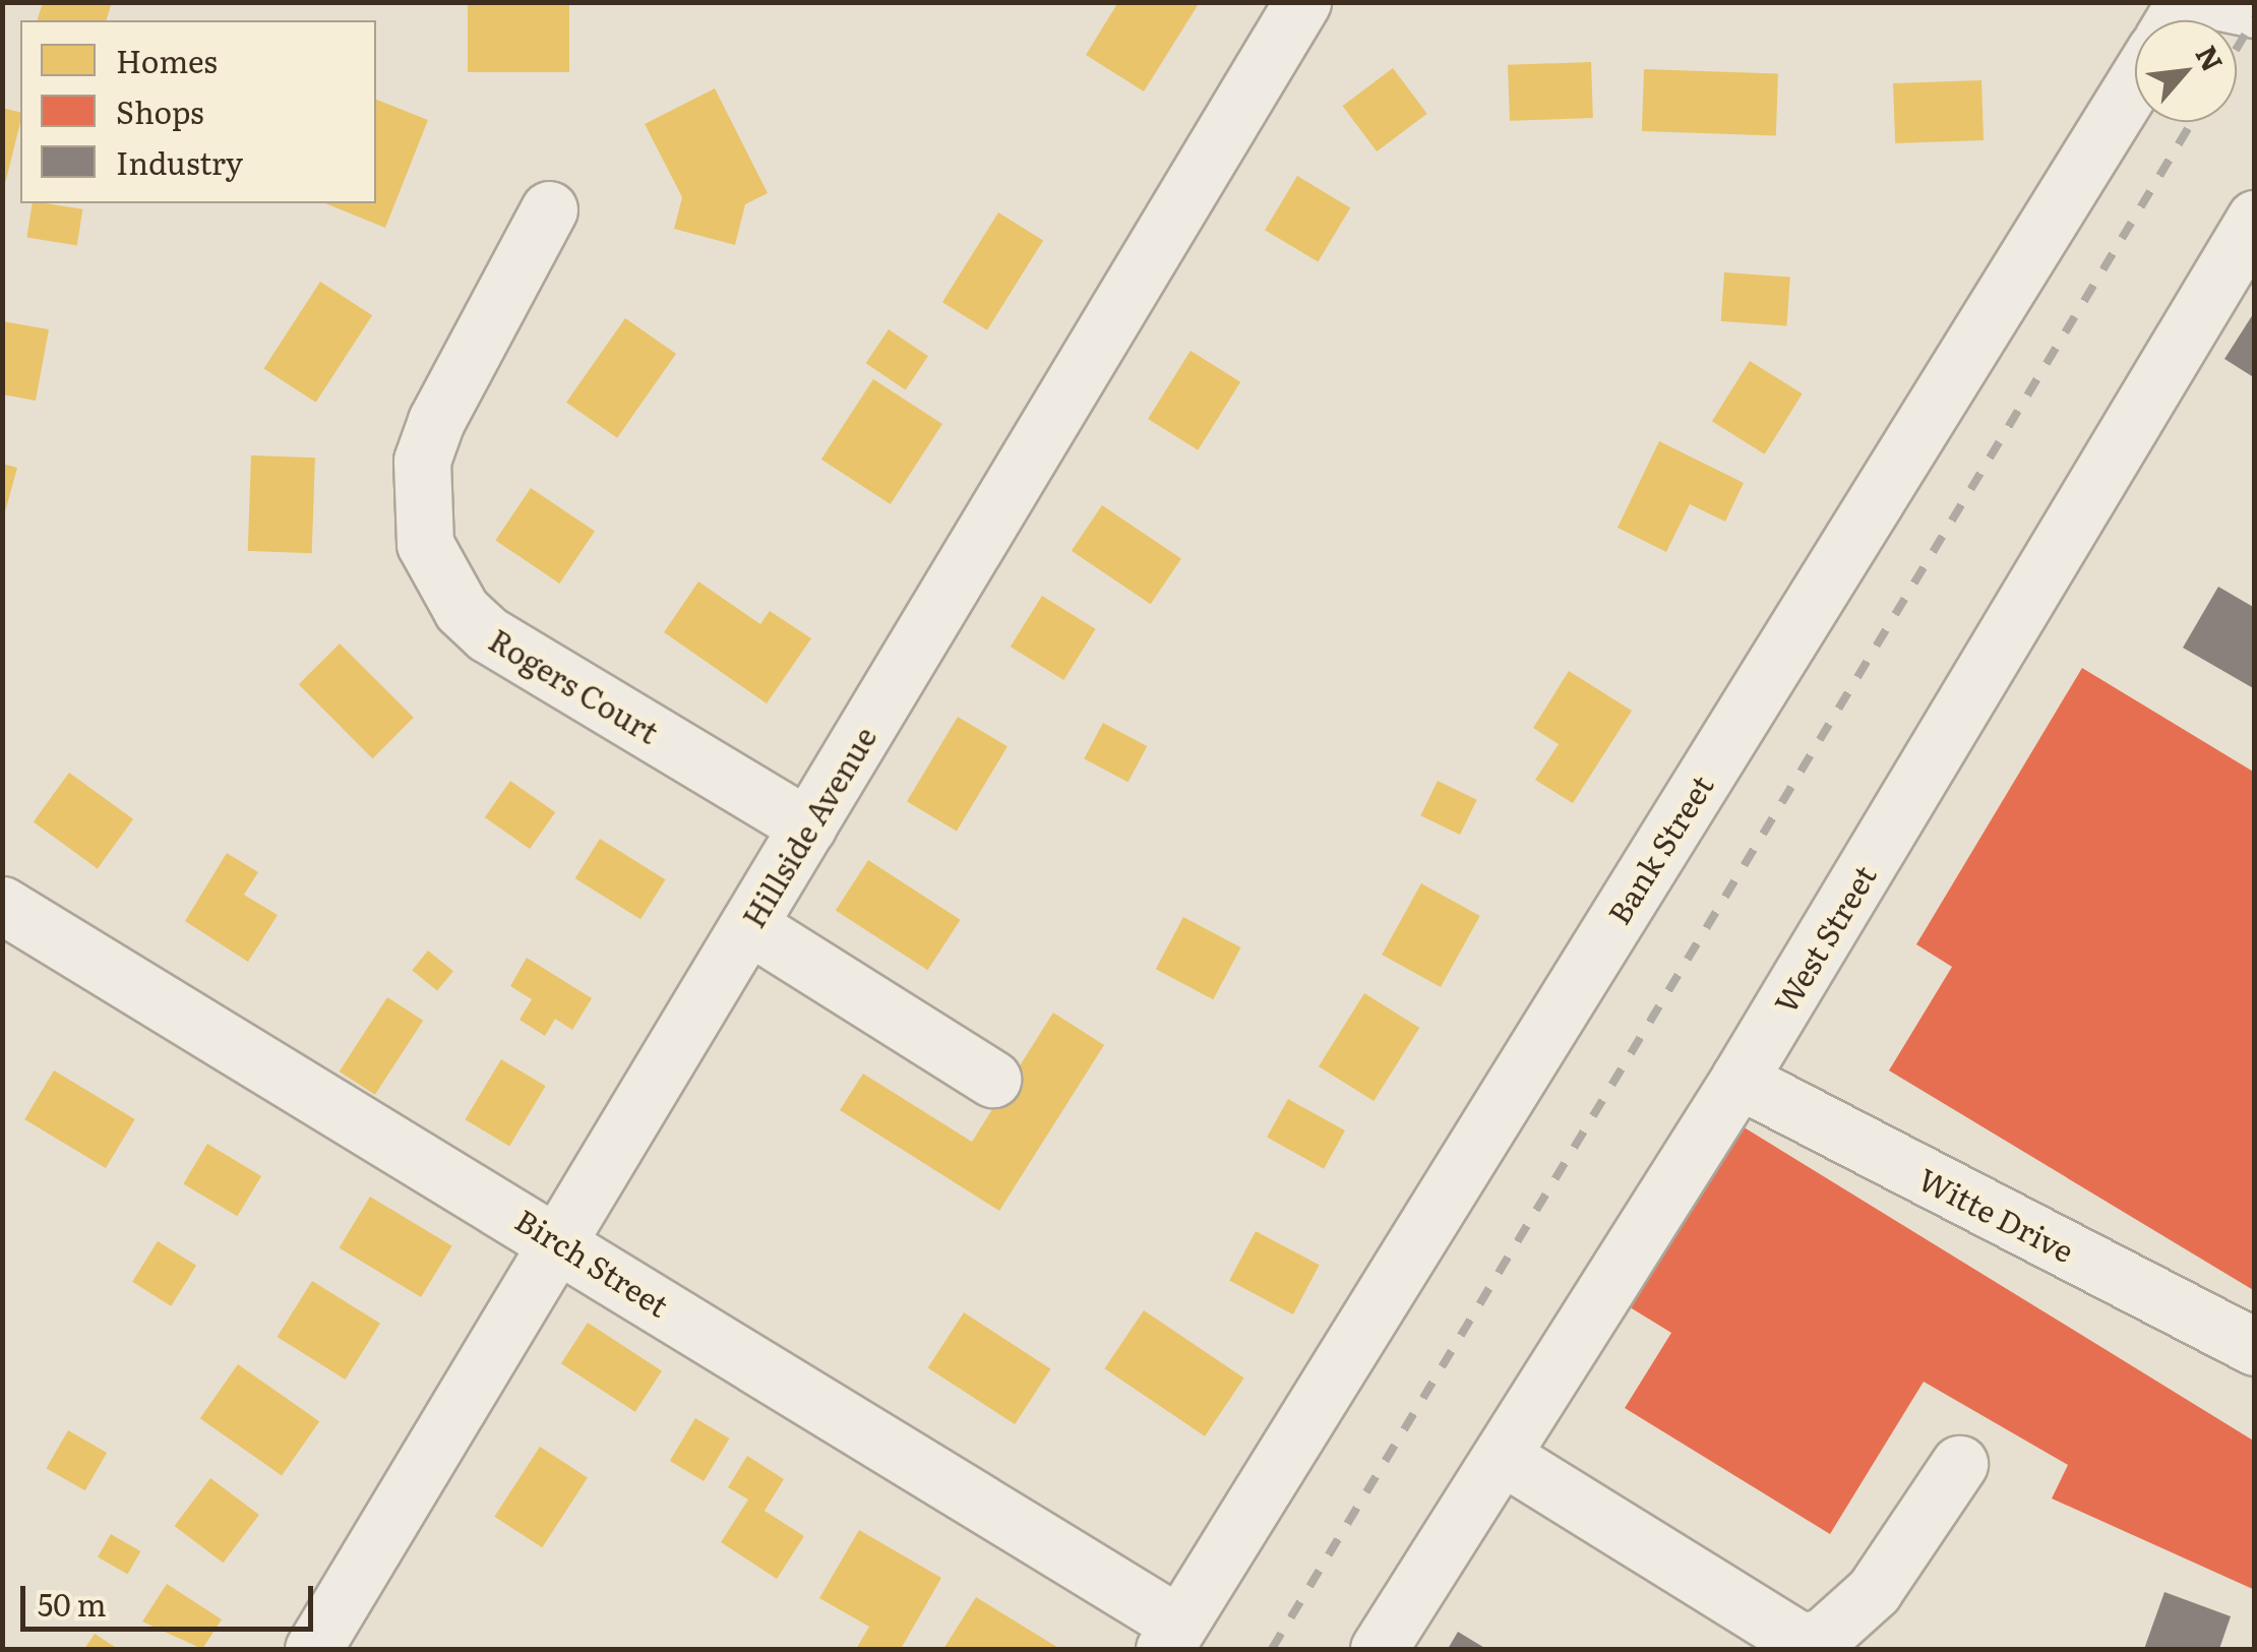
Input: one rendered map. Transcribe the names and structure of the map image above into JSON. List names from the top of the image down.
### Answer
{
  "streets": {
    "street": [
      "Rogers Court",
      "Hillside Avenue",
      "Bank Street",
      "West Street",
      "Witte Drive",
      "Birch Street"
    ]
  },
  "crossings": [
    ["Rogers Court", "Hillside Avenue"],
    ["Hillside Avenue", "Birch Street"],
    ["Bank Street", "Birch Street"],
    ["West Street", "Witte Drive"]
  ],
  "legend": ["Homes", "Shops", "Industry"],
  "scale_bar": "50 m",
  "north": "top right"
}
